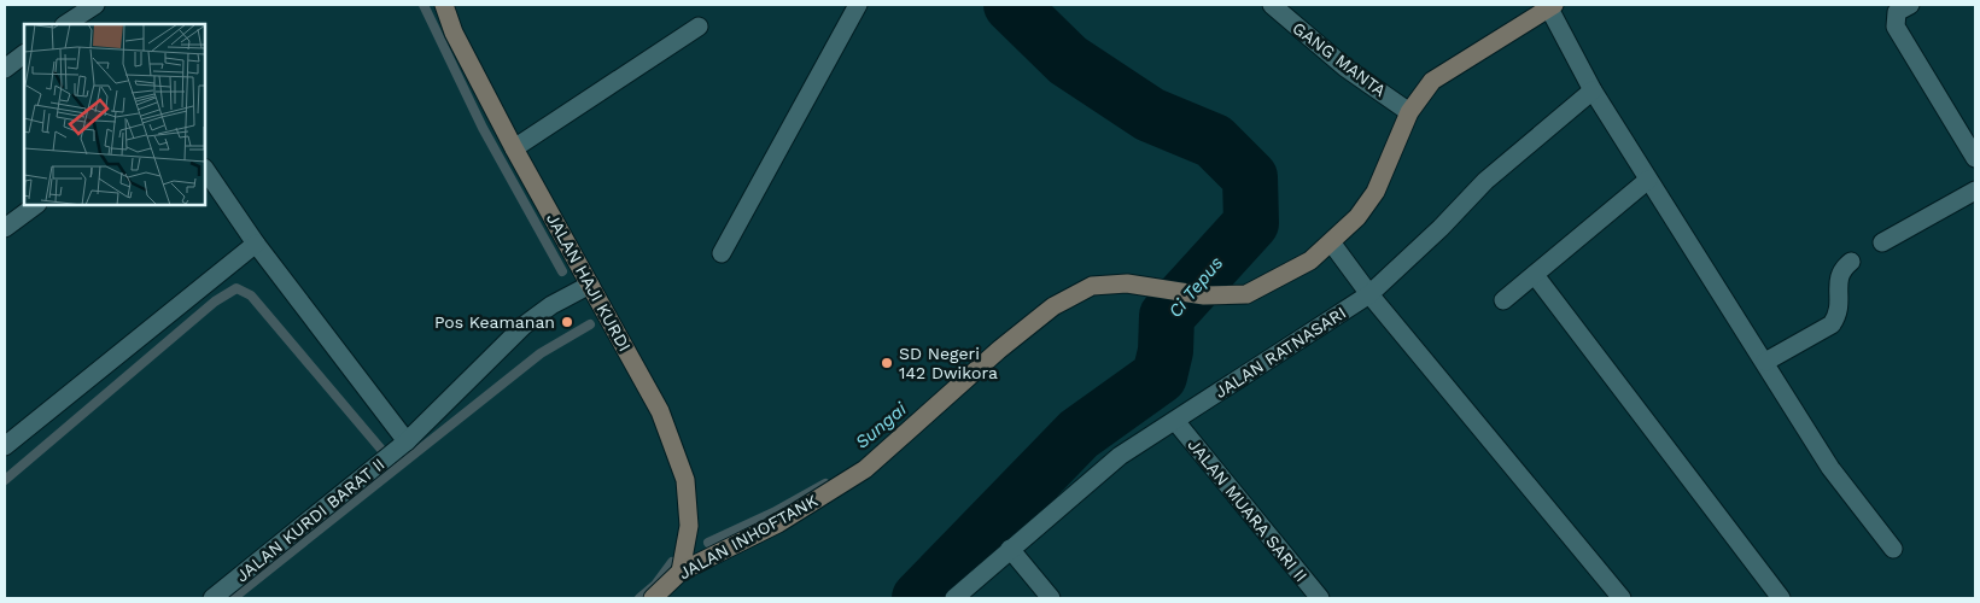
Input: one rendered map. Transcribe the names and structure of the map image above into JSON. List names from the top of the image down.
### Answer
{
  "streets": {
    "main road": ["JALAN HAJI KURDI", "JALAN INHOFTANK"],
    "street": [
      "GANG MANTA",
      "JALAN RATNASARI",
      "JALAN MUARA SARI II",
      "JALAN KURDI BARAT II"
    ]
  },
  "crossings": [
    ["GANG MANTA", "JALAN INHOFTANK"],
    ["JALAN HAJI KURDI", "JALAN KURDI BARAT II"],
    ["JALAN HAJI KURDI", "JALAN INHOFTANK"],
    ["JALAN RATNASARI", "JALAN MUARA SARI II"]
  ],
  "water": ["Ci Tepus", "Sungai"],
  "places": ["Pos Keamanan", "SD Negeri 142 Dwikora"]
}
